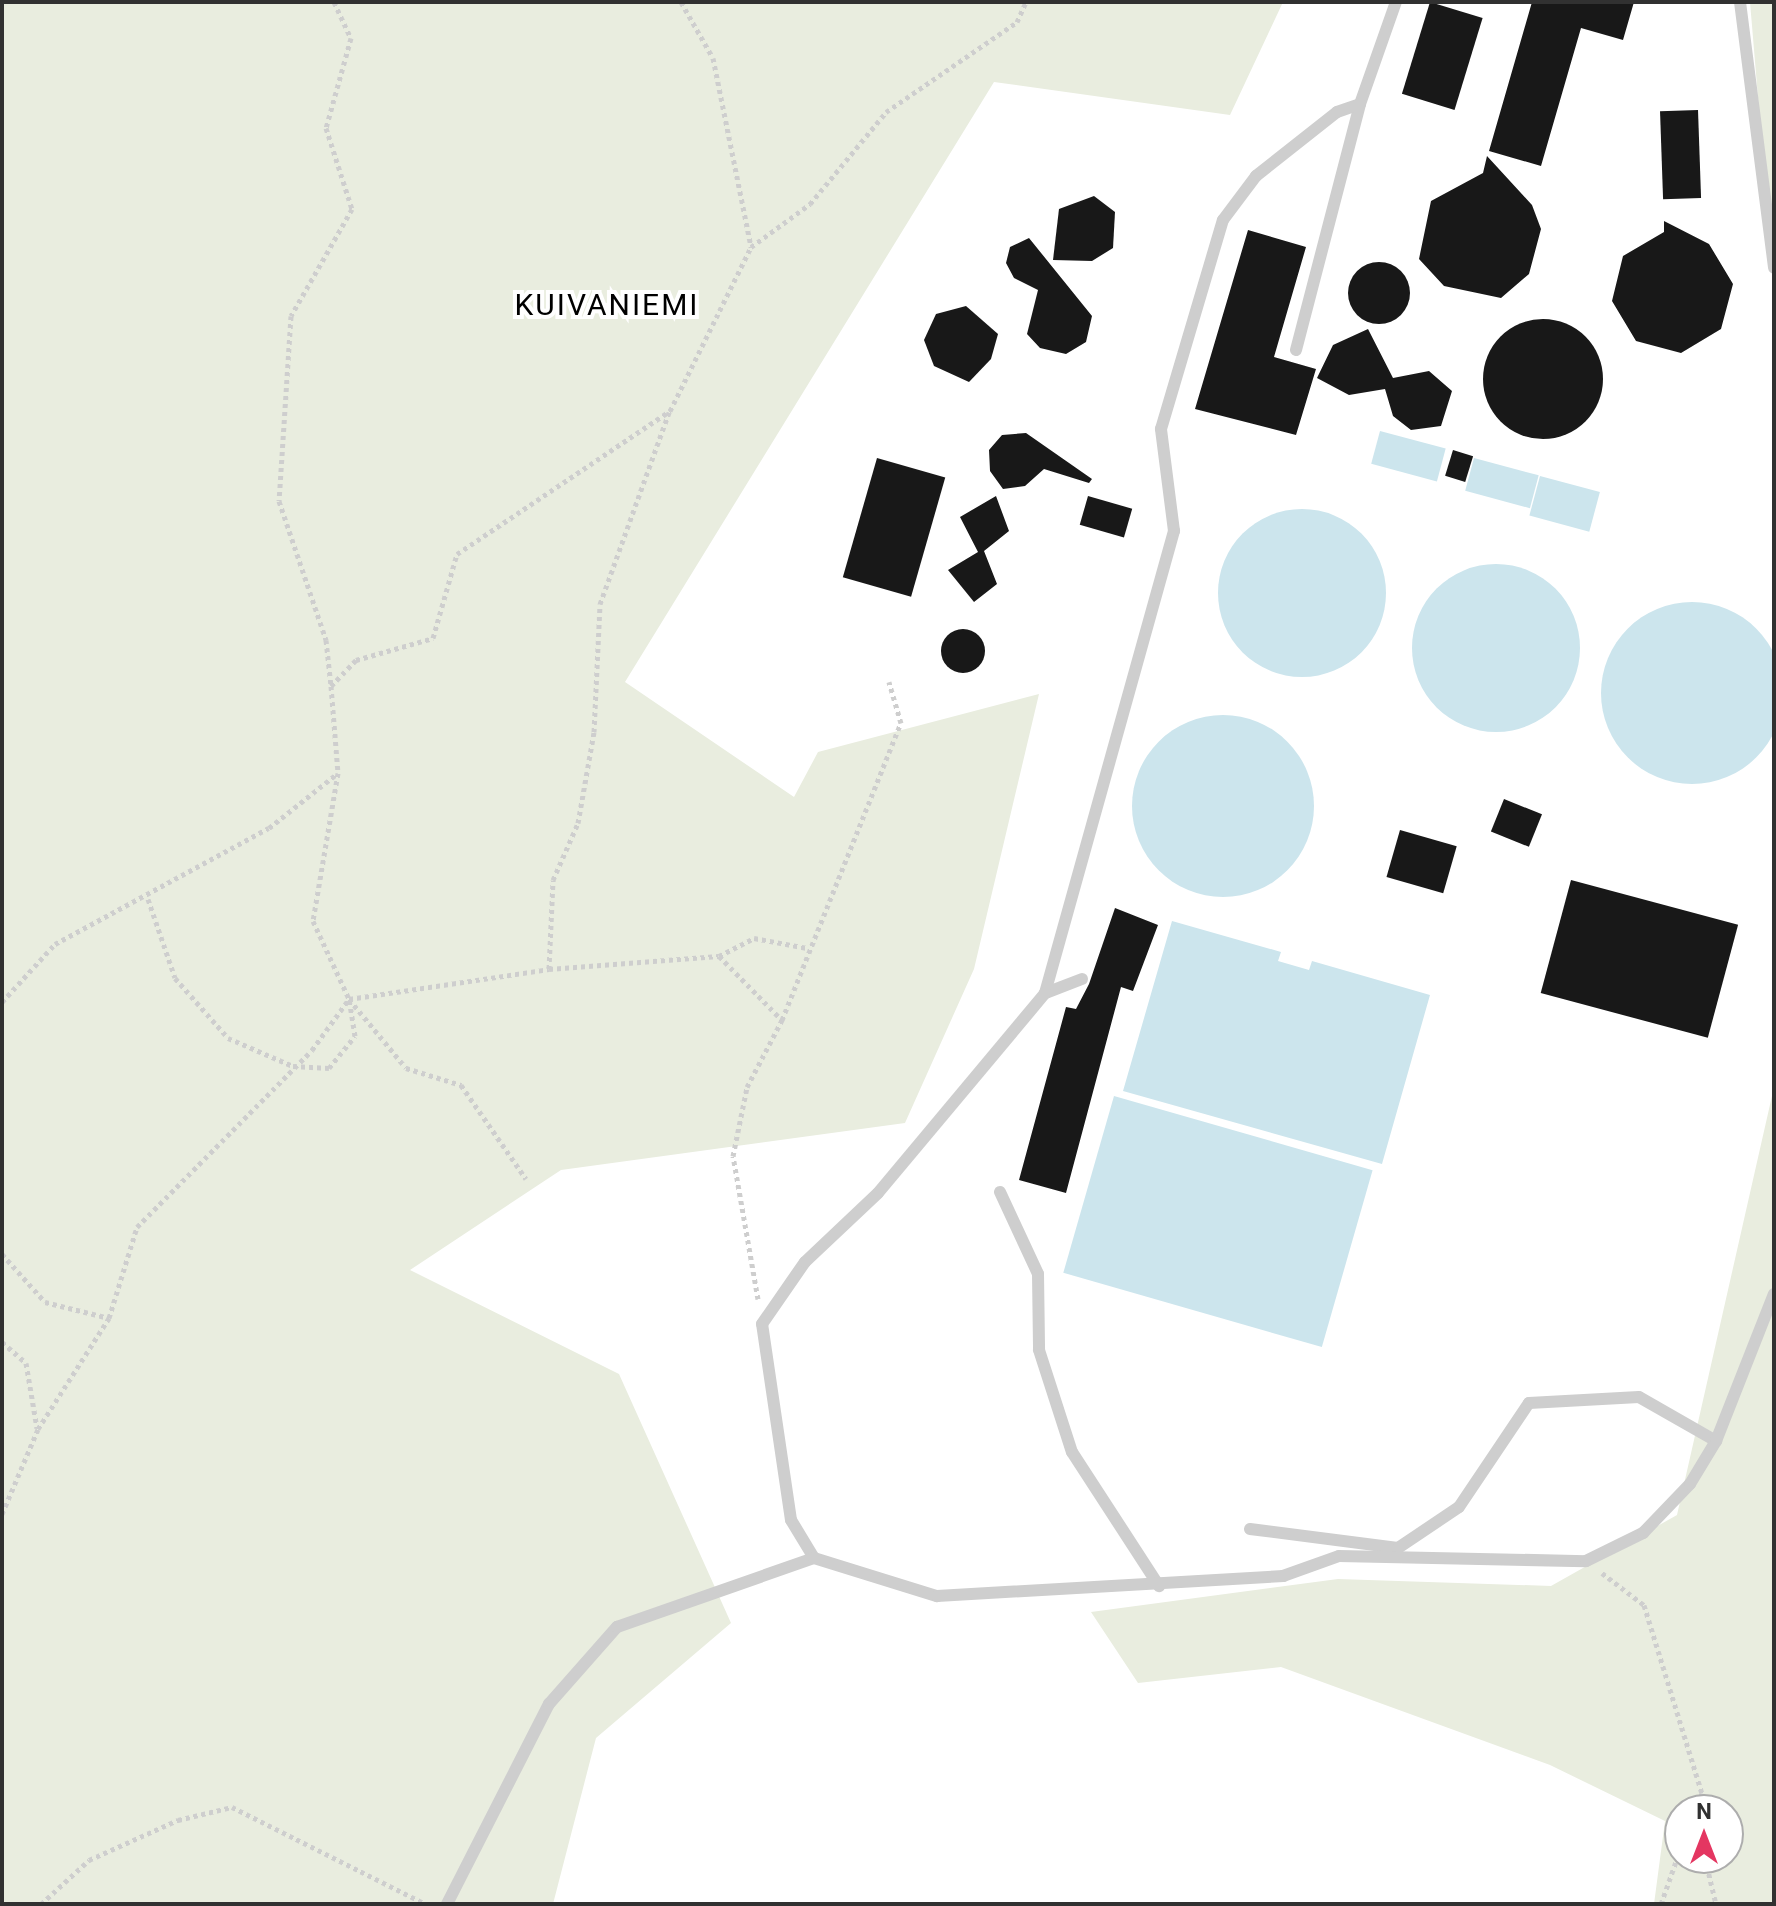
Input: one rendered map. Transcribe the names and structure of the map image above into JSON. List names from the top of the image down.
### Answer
{
  "districts": ["KUIVANIEMI"],
  "north": "top"
}
